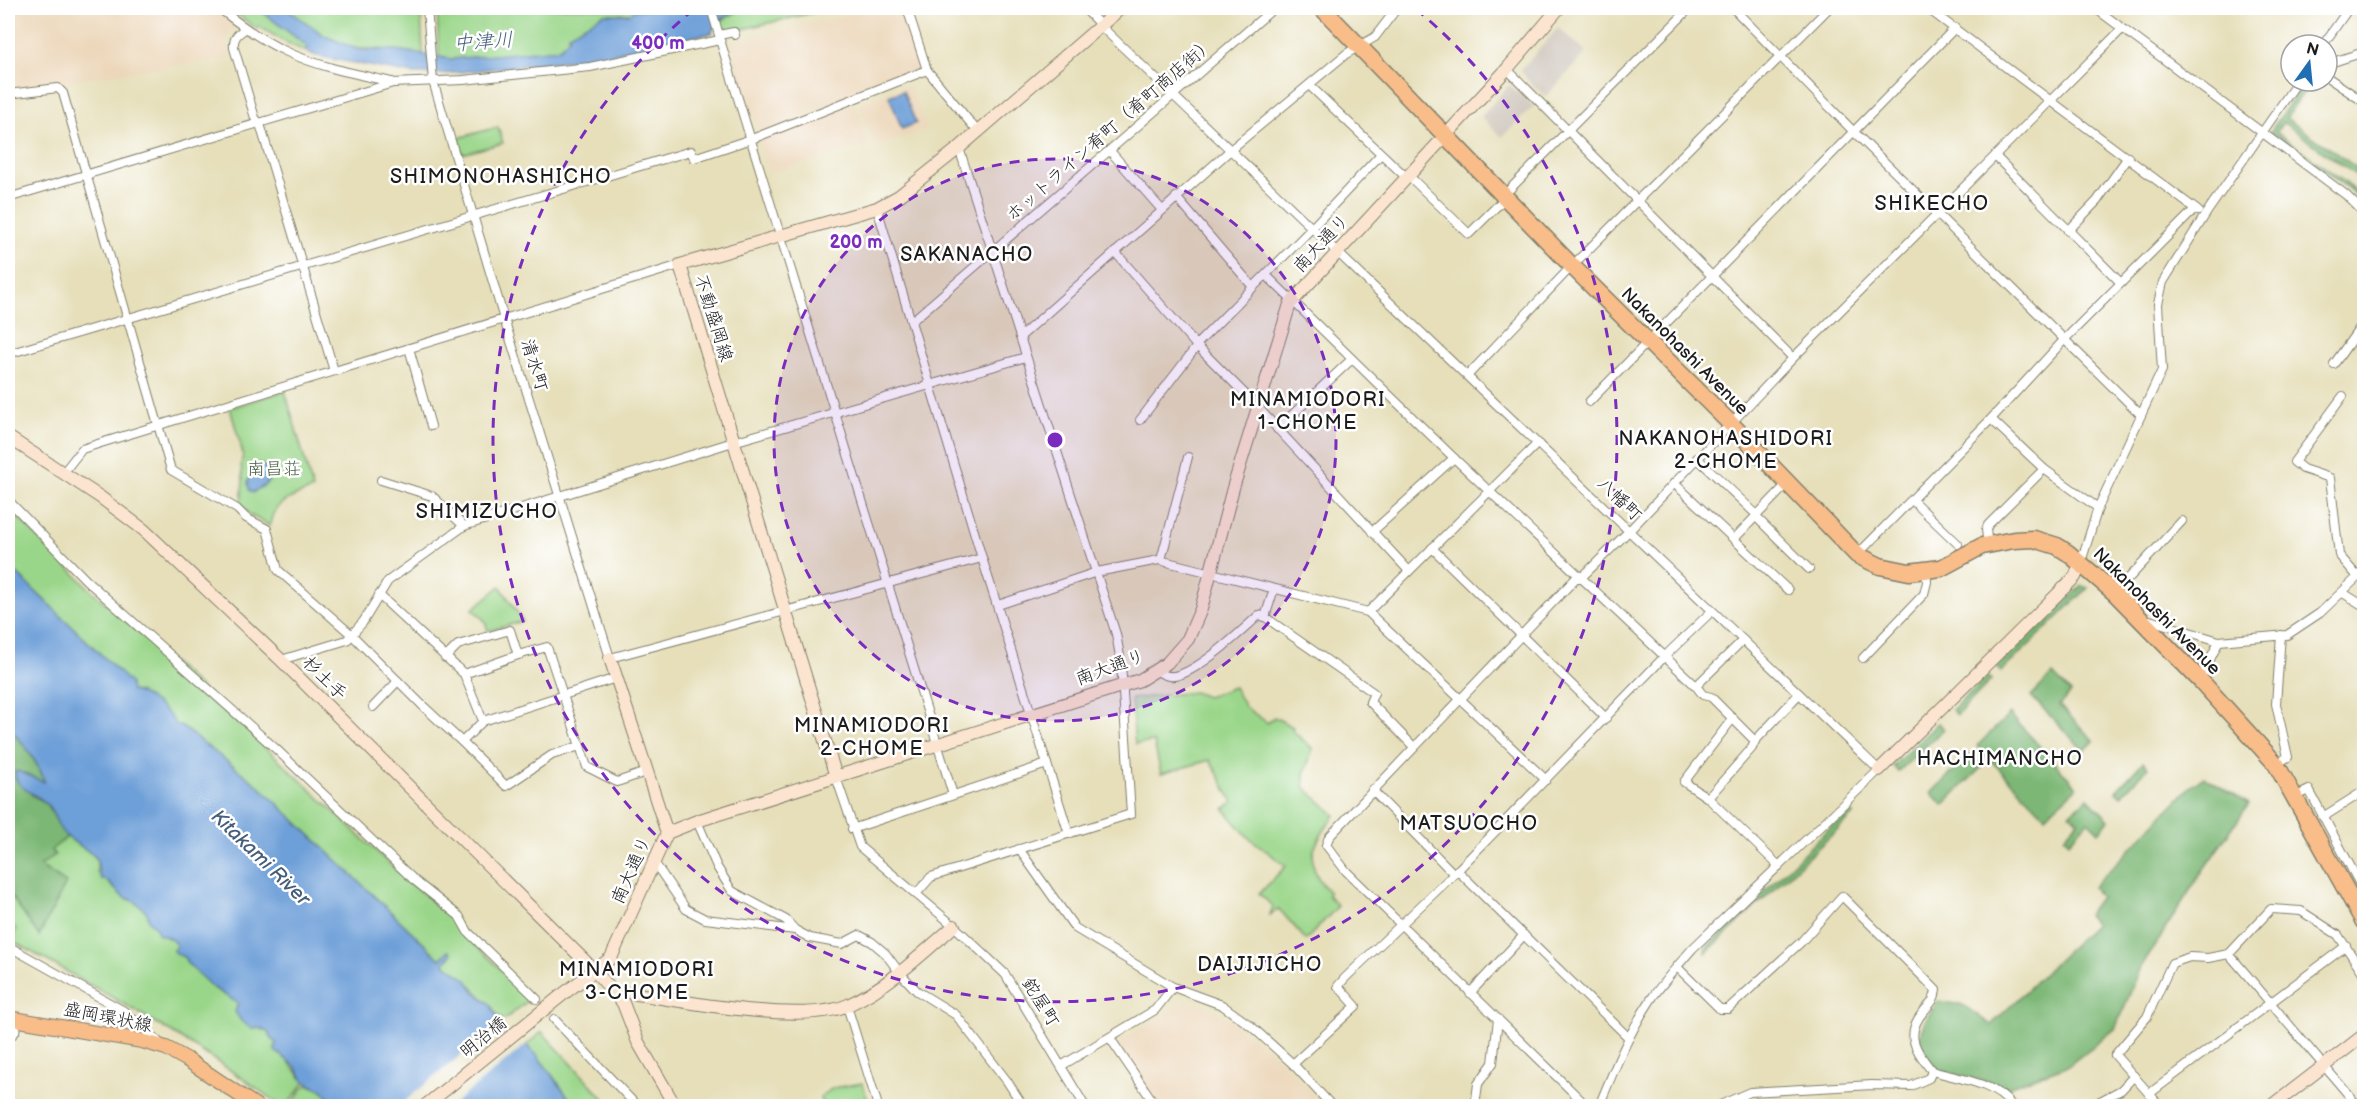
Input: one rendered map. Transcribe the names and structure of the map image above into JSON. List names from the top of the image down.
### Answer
{
  "streets": {
    "highway": ["Nakanohashi Avenue"],
    "main road": ["盛岡環状線"],
    "street": [
      "ホットライン肴町（肴町商店街）",
      "南大通り",
      "不動盛岡線",
      "清水町",
      "八幡町",
      "杉土手",
      "鉈屋町",
      "明治橋"
    ]
  },
  "crossings": [
    ["ホットライン肴町（肴町商店街）", "八幡町"],
    ["南大通り", "不動盛岡線"],
    ["南大通り", "Nakanohashi Avenue"],
    ["南大通り", "八幡町"],
    ["南大通り", "杉土手"],
    ["南大通り", "鉈屋町"],
    ["南大通り", "明治橋"],
    ["不動盛岡線", "八幡町"],
    ["不動盛岡線", "鉈屋町"],
    ["杉土手", "明治橋"]
  ],
  "districts": [
    "SHIMONOHASHICHO",
    "SHIKECHO",
    "SAKANACHO",
    "MINAMIODORI 1-CHOME",
    "NAKANOHASHIDORI 2-CHOME",
    "SHIMIZUCHO",
    "MINAMIODORI 2-CHOME",
    "HACHIMANCHO",
    "MATSUOCHO",
    "DAIJIJICHO",
    "MINAMIODORI 3-CHOME"
  ],
  "water": ["中津川", "Kitakami River"],
  "parks": ["南昌荘"],
  "north": "top",
  "rings": ["400 m", "200 m"]
}
